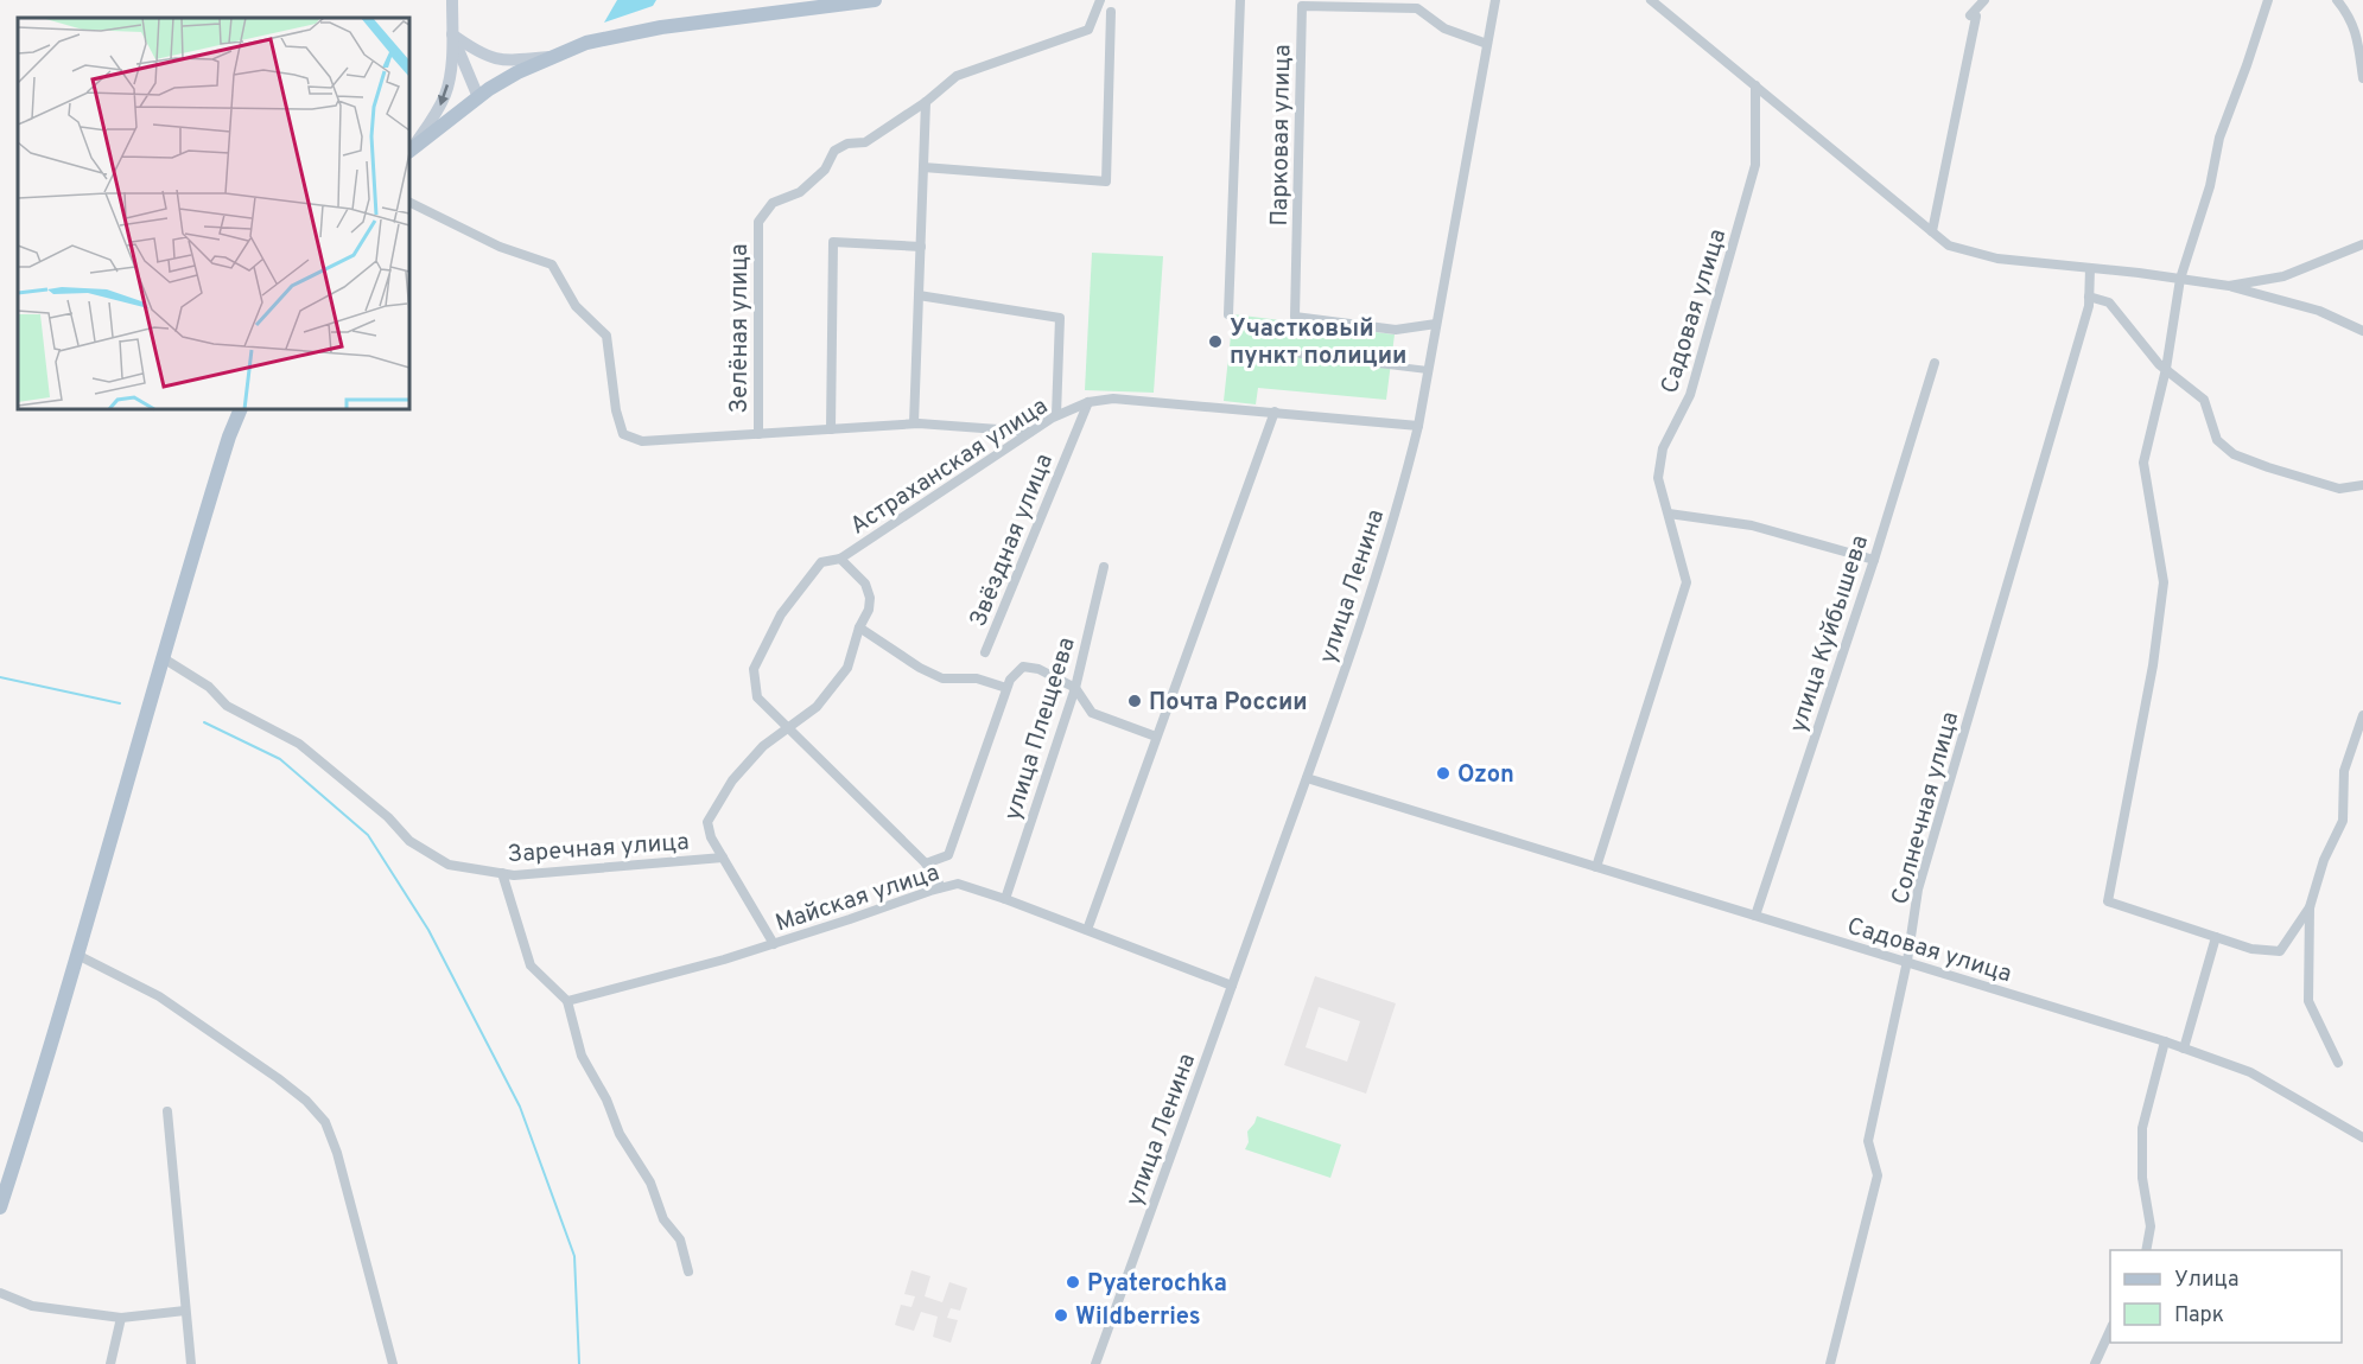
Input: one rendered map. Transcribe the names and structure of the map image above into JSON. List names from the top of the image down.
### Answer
{
  "streets": {
    "street": [
      "Парковая улица",
      "Садовая улица",
      "Зелёная улица",
      "Астраханская улица",
      "Звёздная улица",
      "улица Ленина",
      "улица Куйбышева",
      "улица Плещеева",
      "Солнечная улица",
      "Заречная улица",
      "Майская улица"
    ]
  },
  "crossings": [
    ["Парковая улица", "улица Ленина"],
    ["Садовая улица", "улица Ленина"],
    ["Садовая улица", "улица Куйбышева"],
    ["Садовая улица", "Солнечная улица"],
    ["Астраханская улица", "Звёздная улица"],
    ["Астраханская улица", "улица Ленина"],
    ["Астраханская улица", "Майская улица"],
    ["улица Ленина", "Майская улица"],
    ["улица Плещеева", "Майская улица"]
  ],
  "places": [
    "Участковый пункт полиции",
    "Почта России",
    "Ozon",
    "Pyaterochka",
    "Wildberries"
  ],
  "legend": ["Улица", "Парк"]
}
